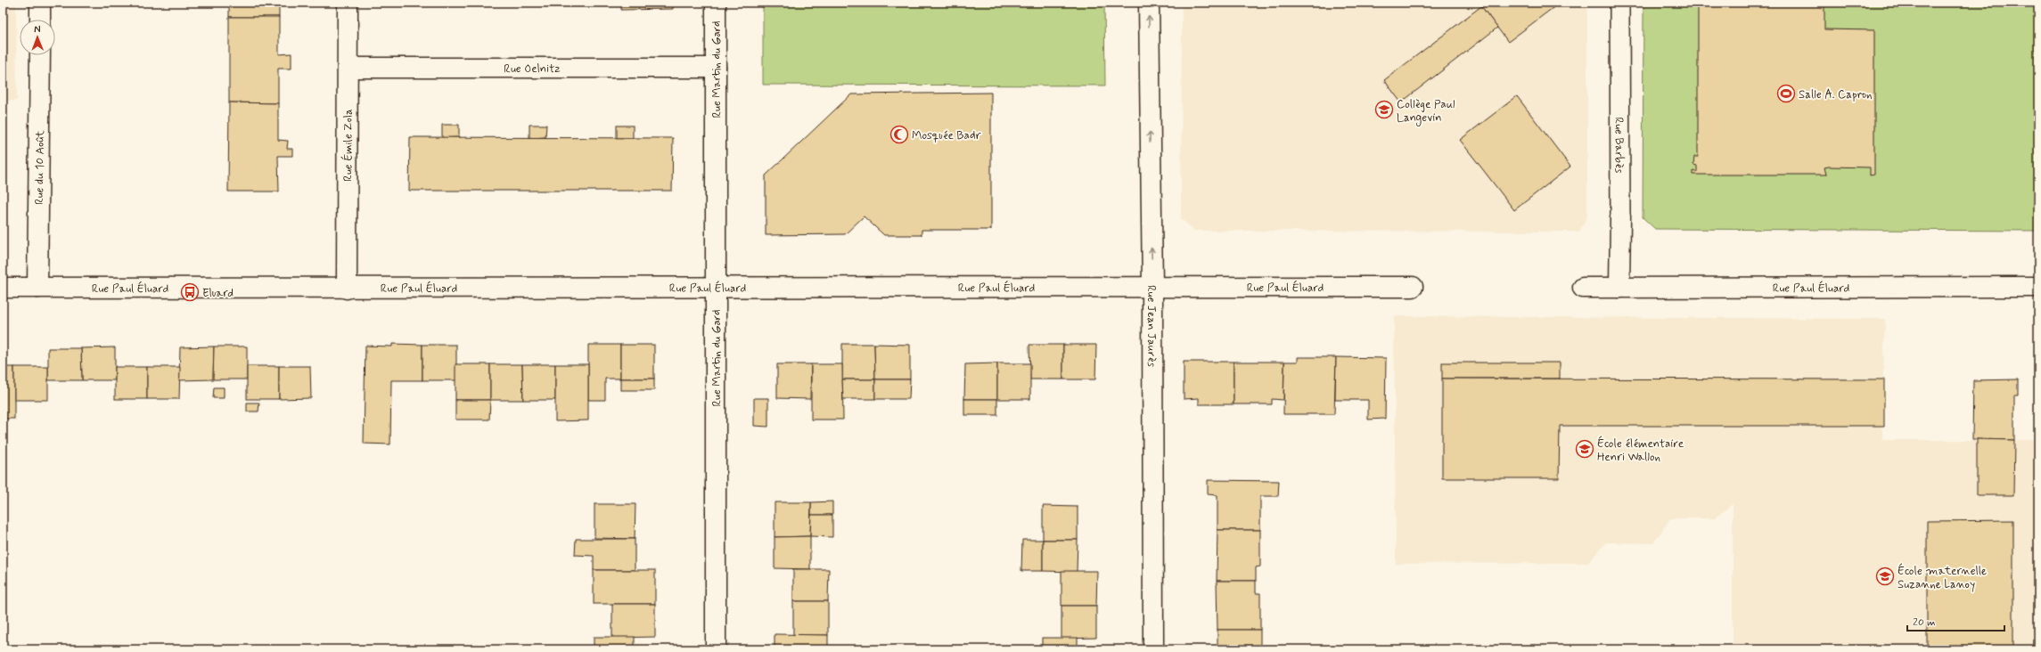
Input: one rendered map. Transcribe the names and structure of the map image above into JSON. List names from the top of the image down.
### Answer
{
  "streets": {
    "street": [
      "Rue Oelnitz",
      "Rue Martin du Gard",
      "Rue Émile Zola",
      "Rue Barbès",
      "Rue du 10 Août",
      "Rue Paul Éluard",
      "Rue Jean Jaurès"
    ]
  },
  "crossings": [
    ["Rue Oelnitz", "Rue Martin du Gard"],
    ["Rue Oelnitz", "Rue Émile Zola"],
    ["Rue Martin du Gard", "Rue Paul Éluard"],
    ["Rue Émile Zola", "Rue Paul Éluard"],
    ["Rue Barbès", "Rue Paul Éluard"],
    ["Rue du 10 Août", "Rue Paul Éluard"],
    ["Rue Paul Éluard", "Rue Jean Jaurès"]
  ],
  "one_way": ["Rue Jean Jaurès"],
  "places": {
    "sports": ["Salle A. Capron"],
    "school or university": ["Collège Paul Langevin", "École élémentaire Henri Wallon", "École maternelle Suzanne Lanoy"],
    "mosque": ["Mosquée Badr"],
    "bus stop": ["Eluard"]
  },
  "scale_bar": "20 m",
  "north": "top"
}
